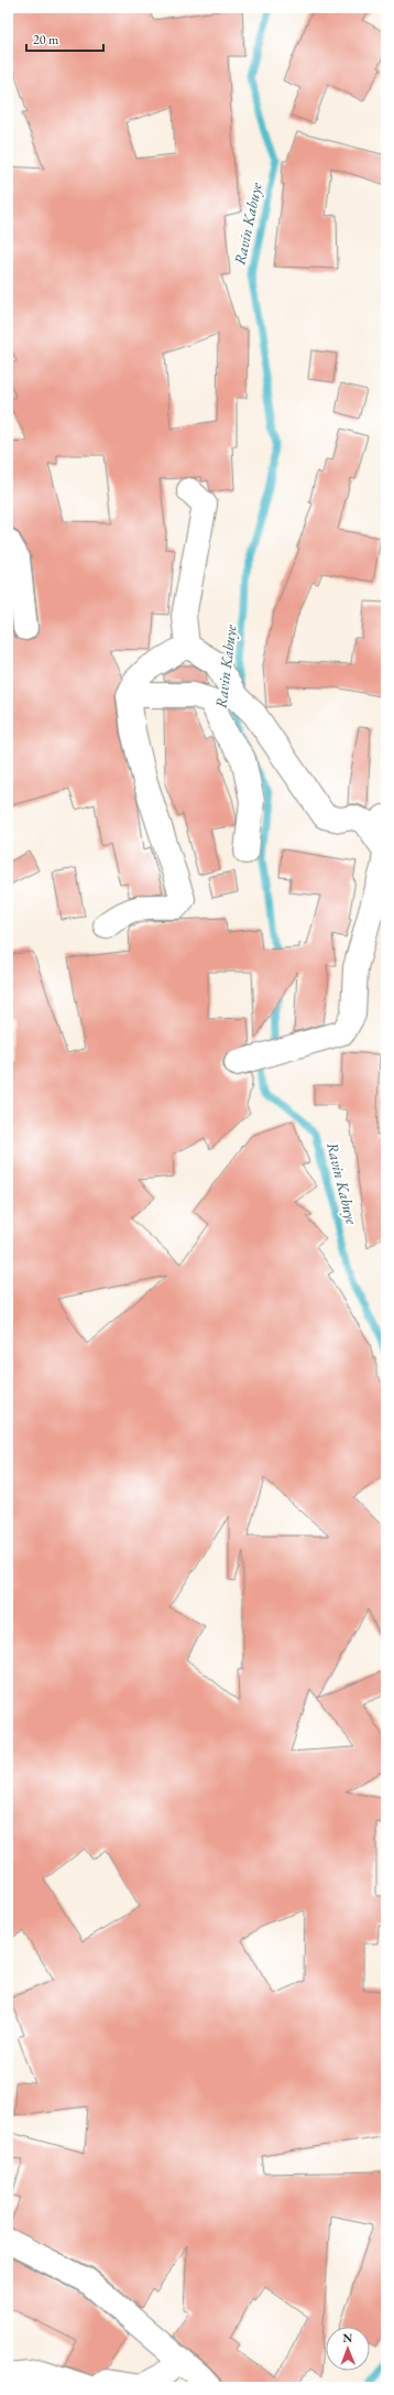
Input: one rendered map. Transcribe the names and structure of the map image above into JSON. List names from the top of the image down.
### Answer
{
  "water": ["Ravin Kabuye"],
  "scale_bar": "20 m",
  "north": "top"
}
